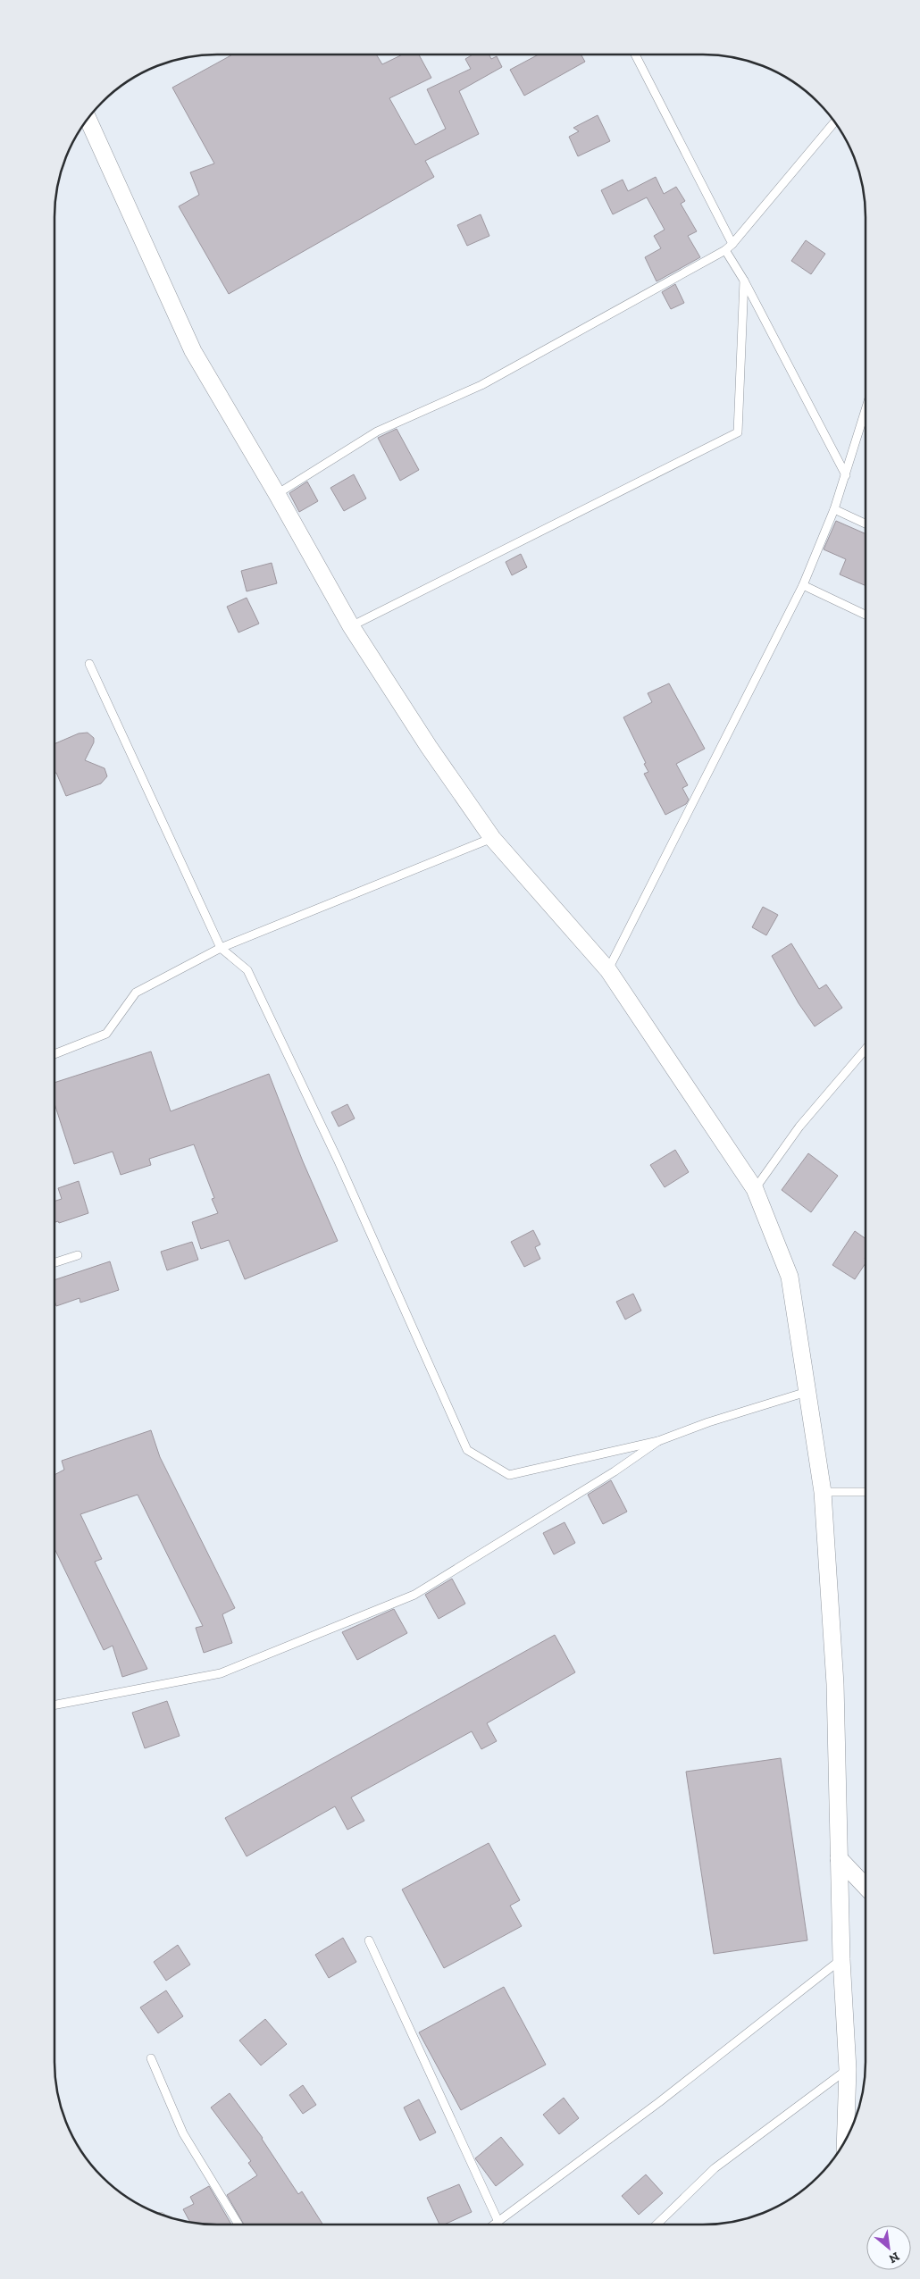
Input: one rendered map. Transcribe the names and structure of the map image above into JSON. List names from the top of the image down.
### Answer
{
  "north": "bottom right"
}
